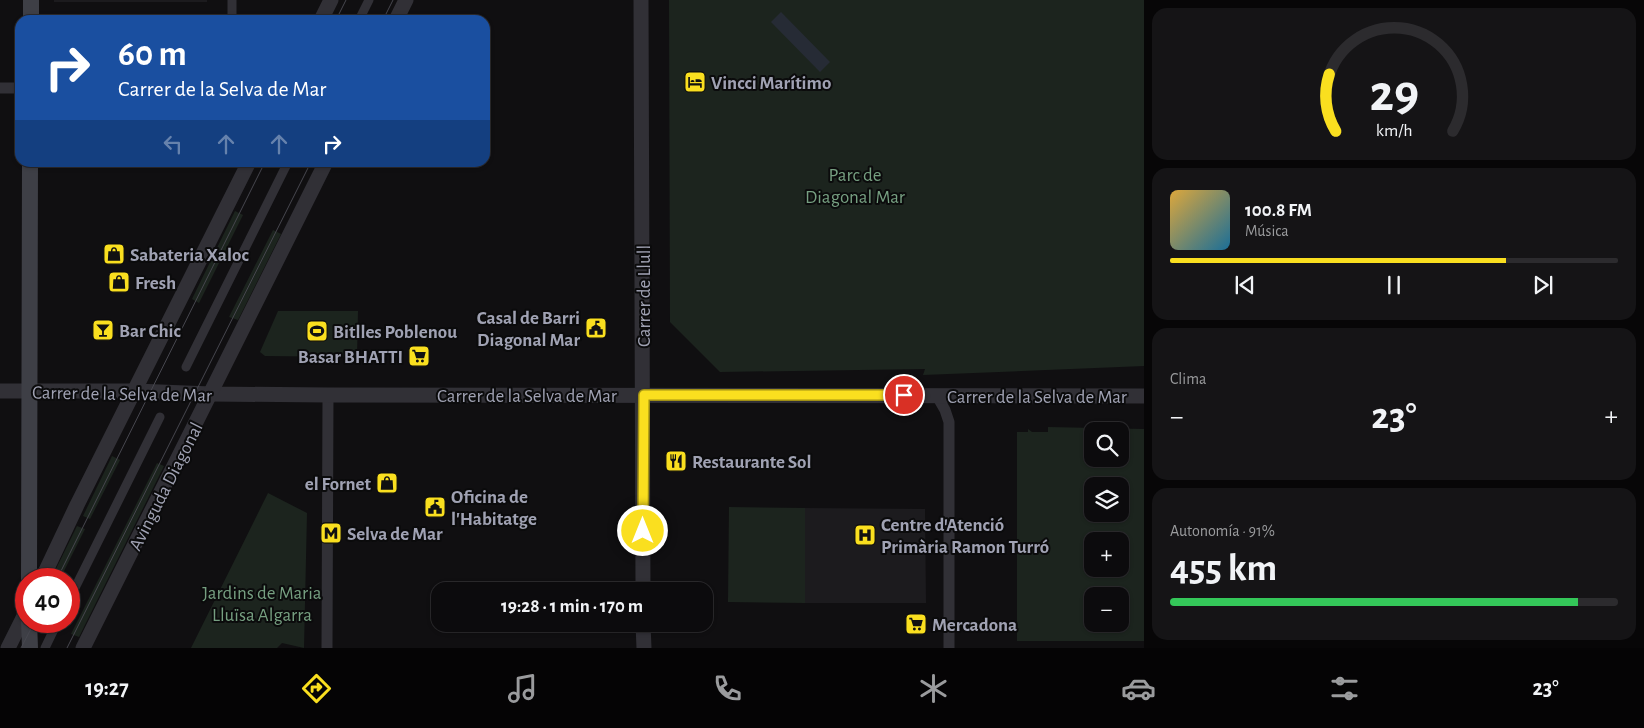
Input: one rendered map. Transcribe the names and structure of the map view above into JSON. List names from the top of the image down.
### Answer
{
  "streets": {
    "street": ["Carrer de Llull", "Carrer de la Selva de Mar", "Avinguda Diagonal"]
  },
  "crossings": [
    ["Carrer de Llull", "Carrer de la Selva de Mar"],
    ["Carrer de la Selva de Mar", "Avinguda Diagonal"]
  ],
  "parks": ["Parc de Diagonal Mar", "Jardins de Maria Lluïsa Algarra"],
  "places": {
    "hotel": ["Vincci Marítimo"],
    "shop": ["Sabateria Xaloc", "Fresh", "el Fornet"],
    "public building": ["Casal de Barri Diagonal Mar", "Oficina de l'Habitatge"],
    "bar": ["Bar Chic"],
    "sports": ["Bitlles Poblenou"],
    "supermarket": ["Basar BHATTI", "Mercadona"],
    "restaurant": ["Restaurante Sol"],
    "metro station": ["Selva de Mar"],
    "hospital": ["Centre d'Atenció Primària Ramon Turró"]
  },
  "page": {
    "turn": ["60 m", "Carrer de la Selva de Mar"],
    "song": ["100.8 FM", "Música"],
    "tile": [
      "Clima",
      ["Autonomía · 91%", "455 km"]
    ],
    "heat": ["−", "23°", "+"],
    "map_buttons": ["+", "−"],
    "limit": "40",
    "trip": "19:28 · 1 min · 170 m",
    "tabs": ["19:27", "23°"],
    "gauge": ["29", "km/h"]
  }
}
